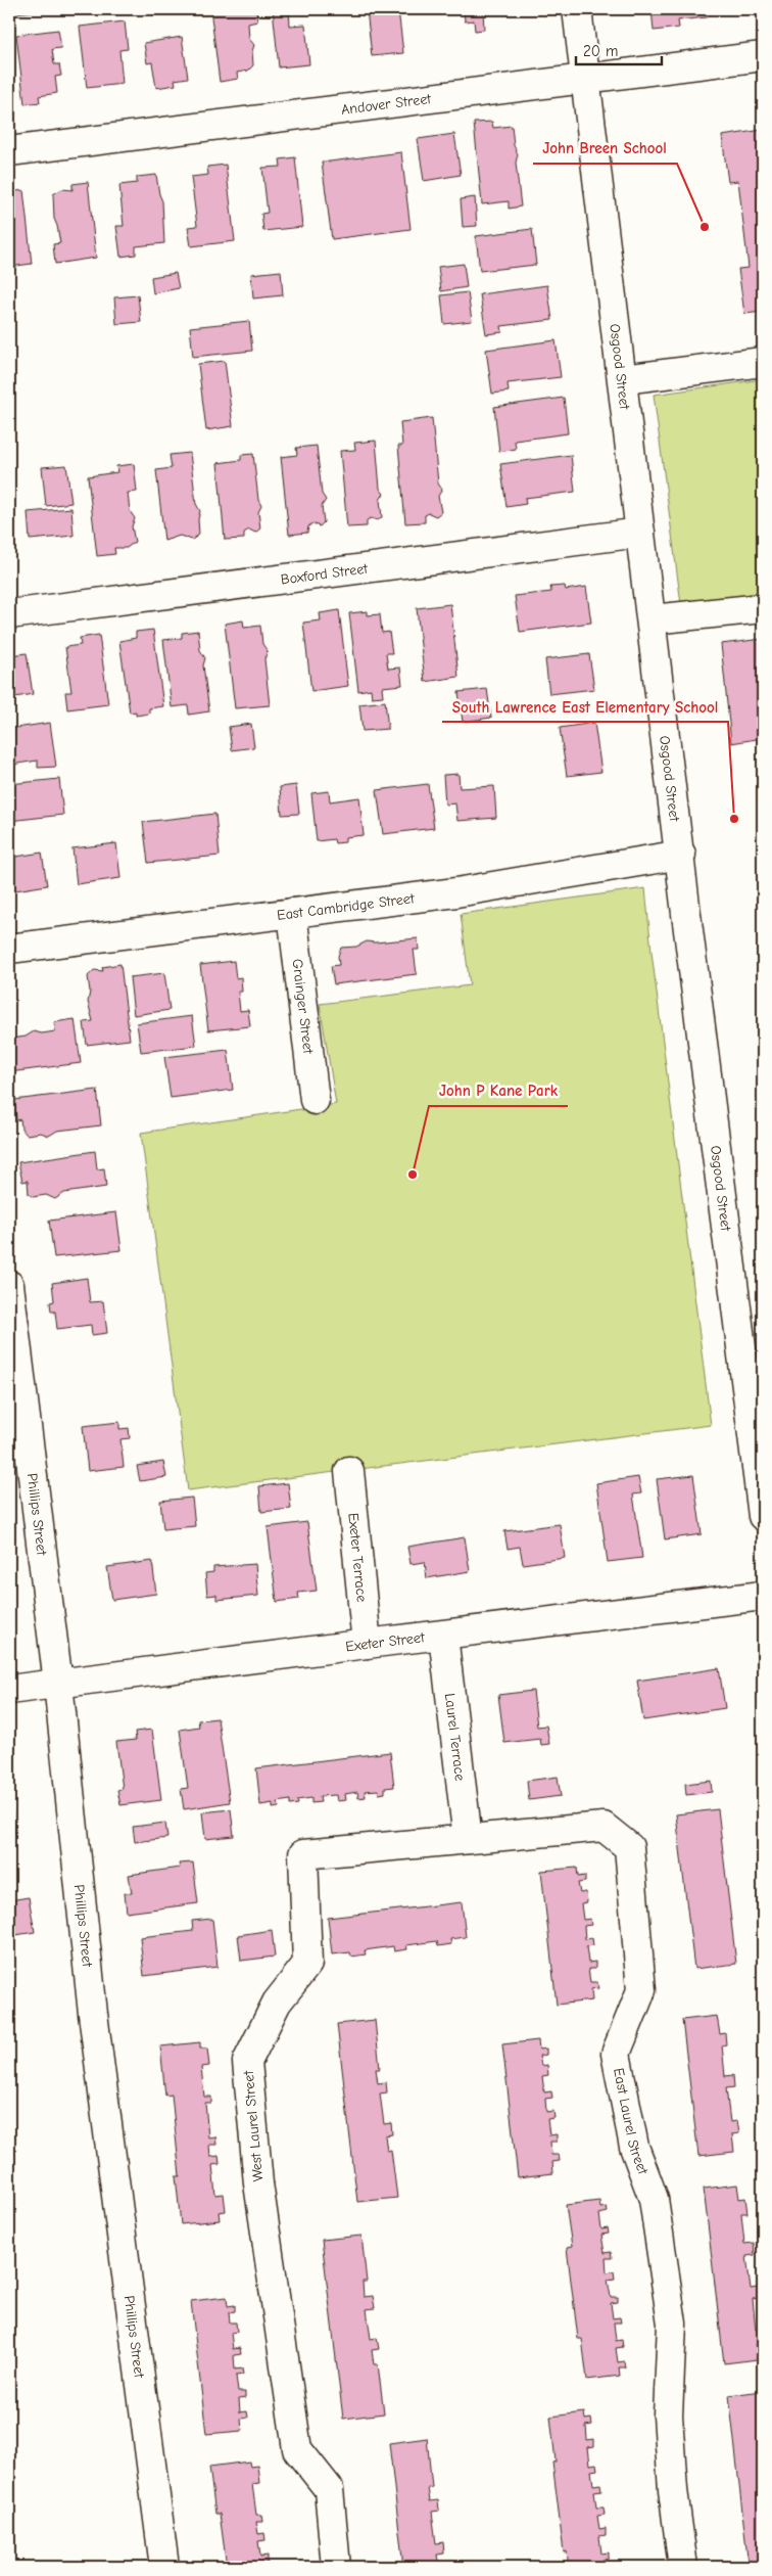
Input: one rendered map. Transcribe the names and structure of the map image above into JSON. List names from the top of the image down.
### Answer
{
  "streets": {
    "street": [
      "Andover Street",
      "Osgood Street",
      "Boxford Street",
      "East Cambridge Street",
      "Grainger Street",
      "Phillips Street",
      "Exeter Terrace",
      "Exeter Street",
      "Laurel Terrace",
      "East Laurel Street",
      "West Laurel Street"
    ]
  },
  "crossings": [
    ["Andover Street", "Osgood Street"],
    ["Osgood Street", "Boxford Street"],
    ["Osgood Street", "East Cambridge Street"],
    ["East Cambridge Street", "Grainger Street"],
    ["Phillips Street", "Exeter Street"],
    ["Exeter Terrace", "Exeter Street"],
    ["Exeter Street", "Laurel Terrace"],
    ["Laurel Terrace", "East Laurel Street"],
    ["Laurel Terrace", "West Laurel Street"],
    ["East Laurel Street", "West Laurel Street"]
  ],
  "places": ["John Breen School", "South Lawrence East Elementary School", "John P Kane Park"],
  "scale_bar": "20 m"
}
